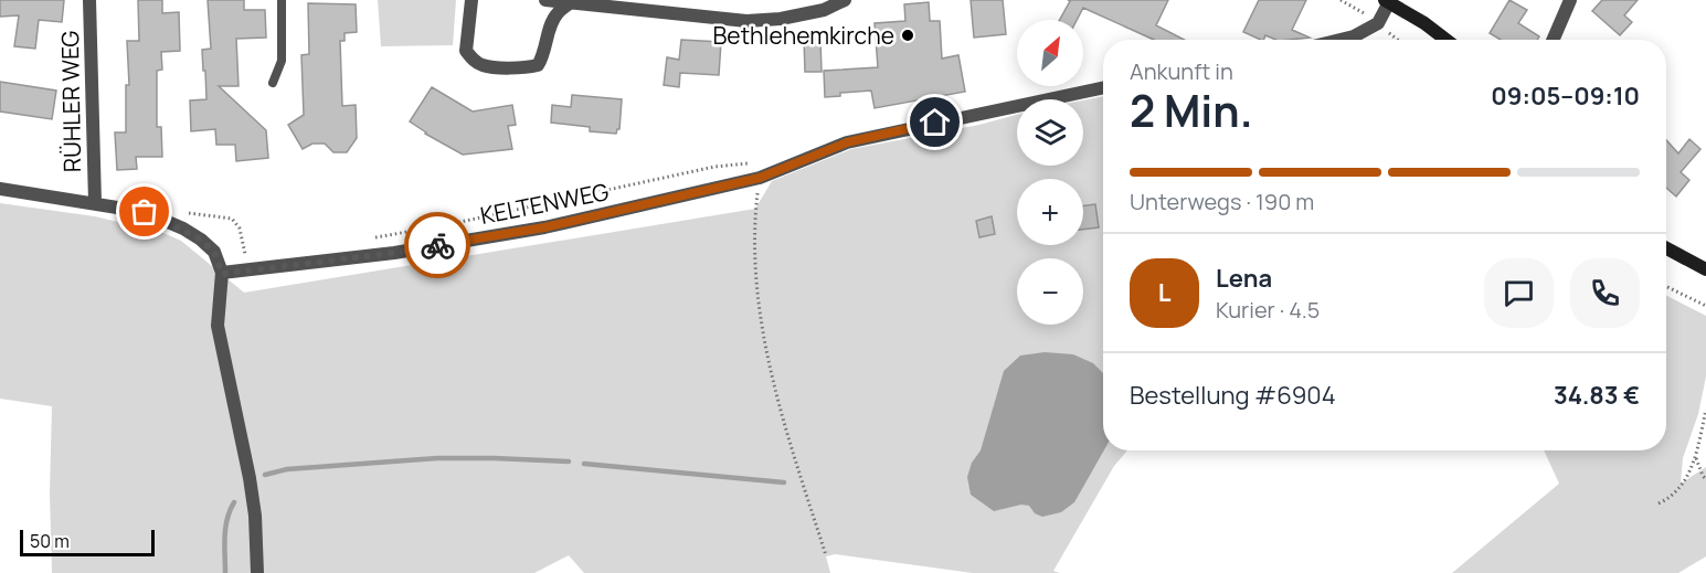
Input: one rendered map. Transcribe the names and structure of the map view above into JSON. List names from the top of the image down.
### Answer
{
  "streets": {
    "street": ["RÜHLER WEG", "KELTENWEG"]
  },
  "places": ["Bethlehemkirche"],
  "scale_bar": "50 m",
  "north": "top right",
  "page": {
    "map_buttons": ["+", "−"],
    "heading": ["2 Min.", "Ankunft in", "09:05–09:10"],
    "panel": [
      "Lena",
      "Kurier · 4.5",
      "Bestellung #6904",
      "34.83 €"
    ],
    "bar": "Unterwegs · 190 m",
    "round": "L",
    "scale": "50 m"
  }
}
